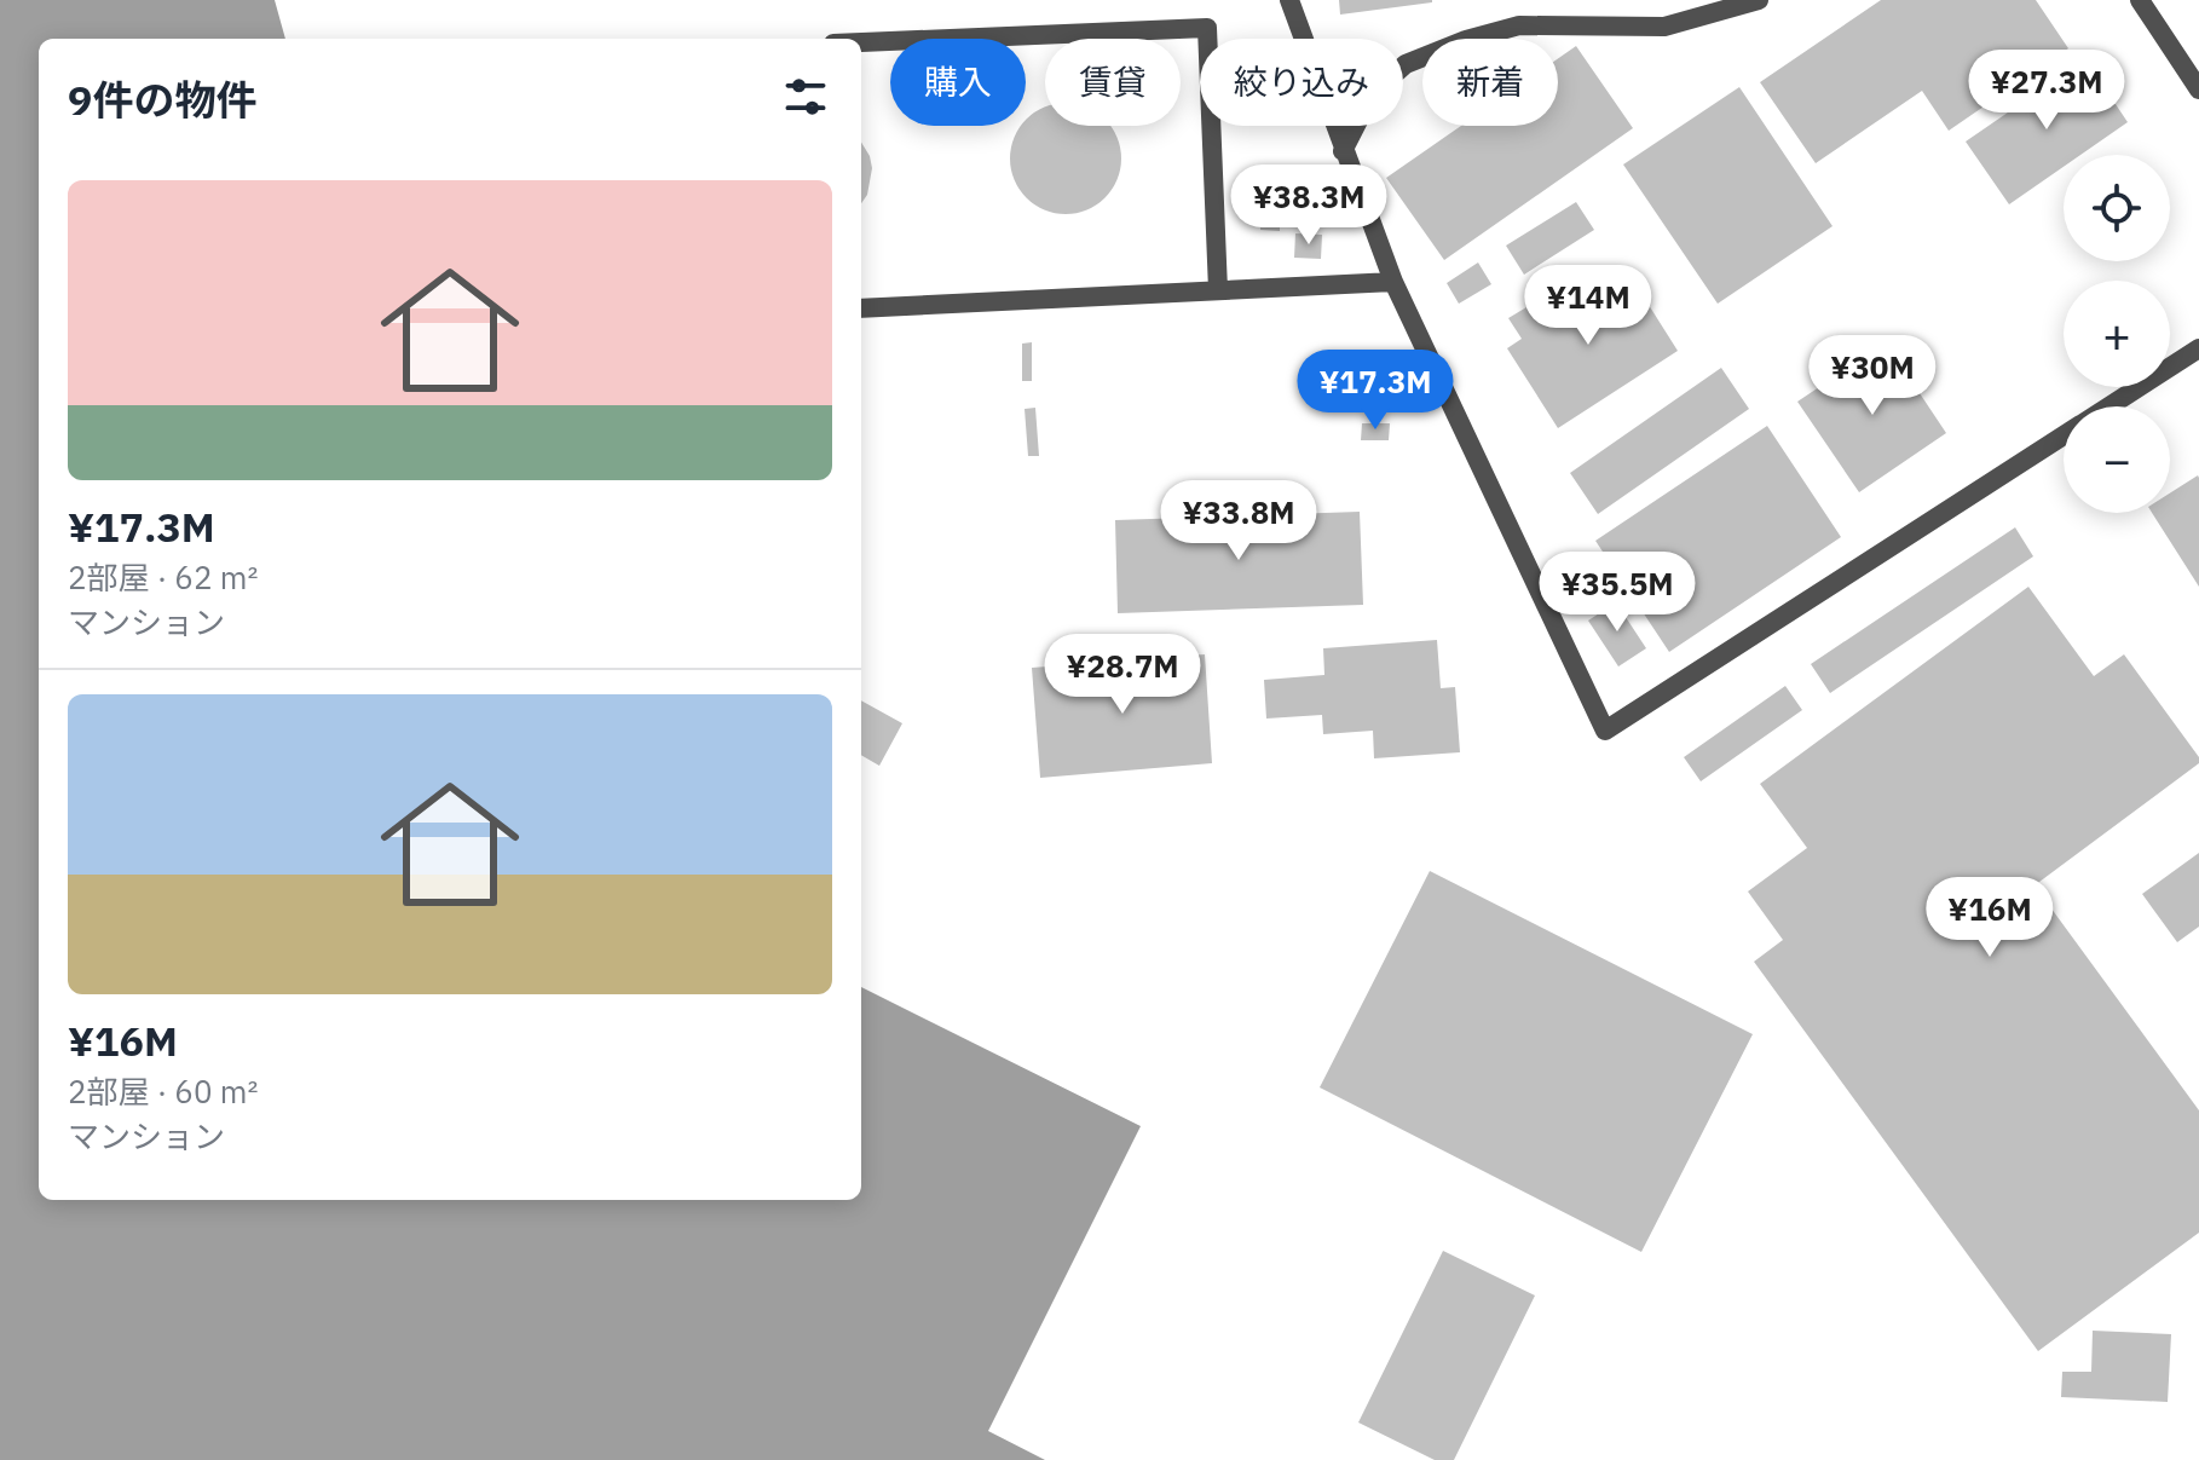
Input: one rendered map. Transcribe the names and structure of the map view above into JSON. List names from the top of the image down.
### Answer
{
  "page": {
    "chip": [
      "購入",
      "賃貸",
      "絞り込み",
      "新着"
    ],
    "heading": "9件の物件",
    "price": [
      "¥27.3M",
      "¥38.3M",
      "¥14M",
      "¥30M",
      "¥17.3M",
      "¥33.8M",
      "¥35.5M",
      "¥28.7M",
      "¥16M"
    ],
    "map_buttons": ["+", "−"],
    "list": [
      {
        "name": "¥17.3M",
        "note": "2部屋 · 62 m² · マンション"
      },
      {
        "name": "¥16M",
        "note": "2部屋 · 60 m² · マンション"
      }
    ]
  }
}
